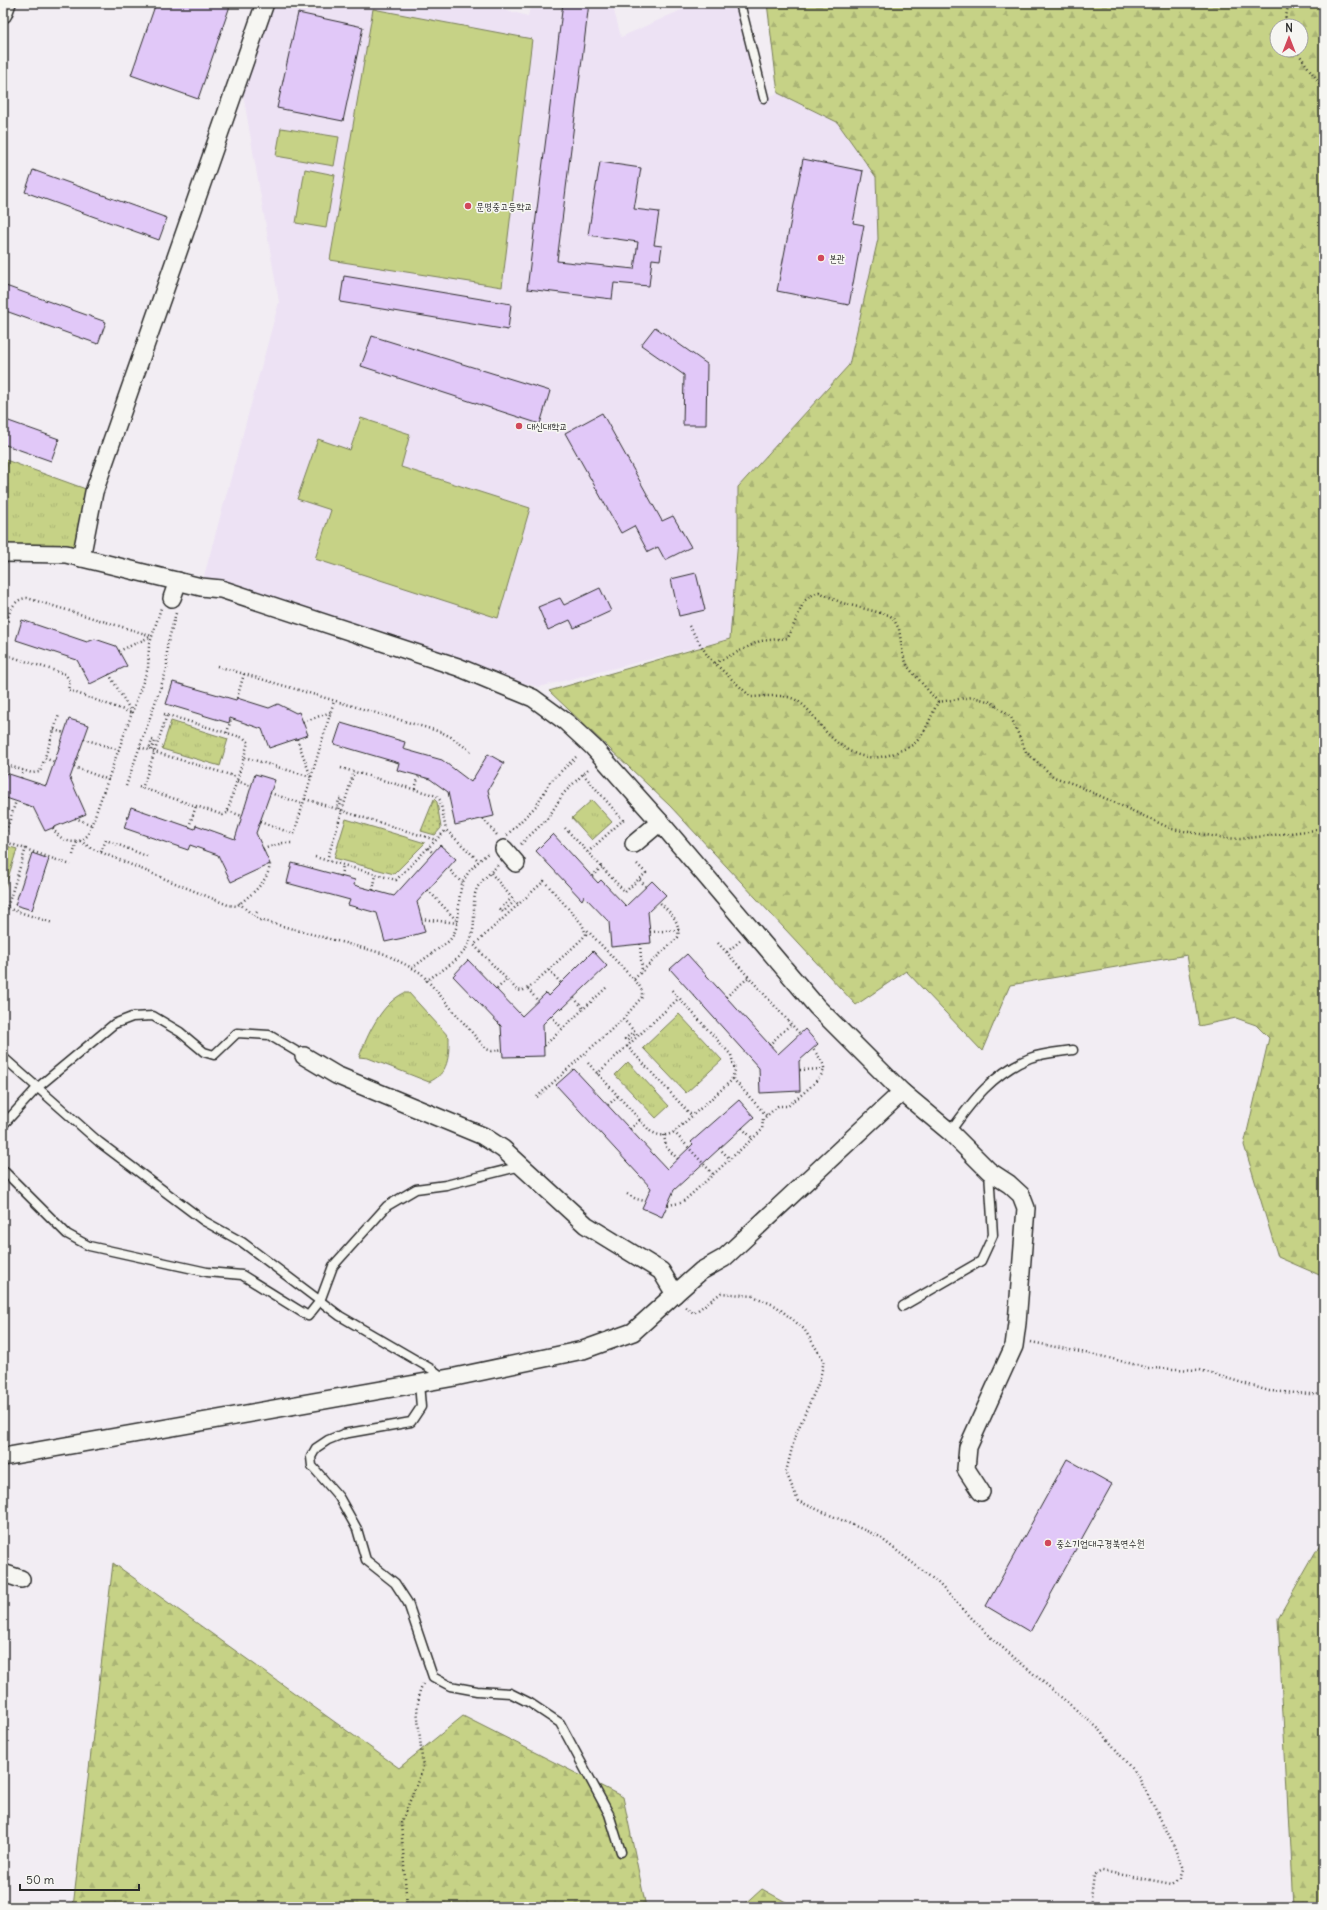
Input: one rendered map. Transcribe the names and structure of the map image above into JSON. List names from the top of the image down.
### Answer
{
  "places": [
    "문명중고등학교",
    "본관",
    "대신대학교",
    "중소기업대구경북연수원"
  ],
  "scale_bar": "50 m",
  "north": "top"
}
